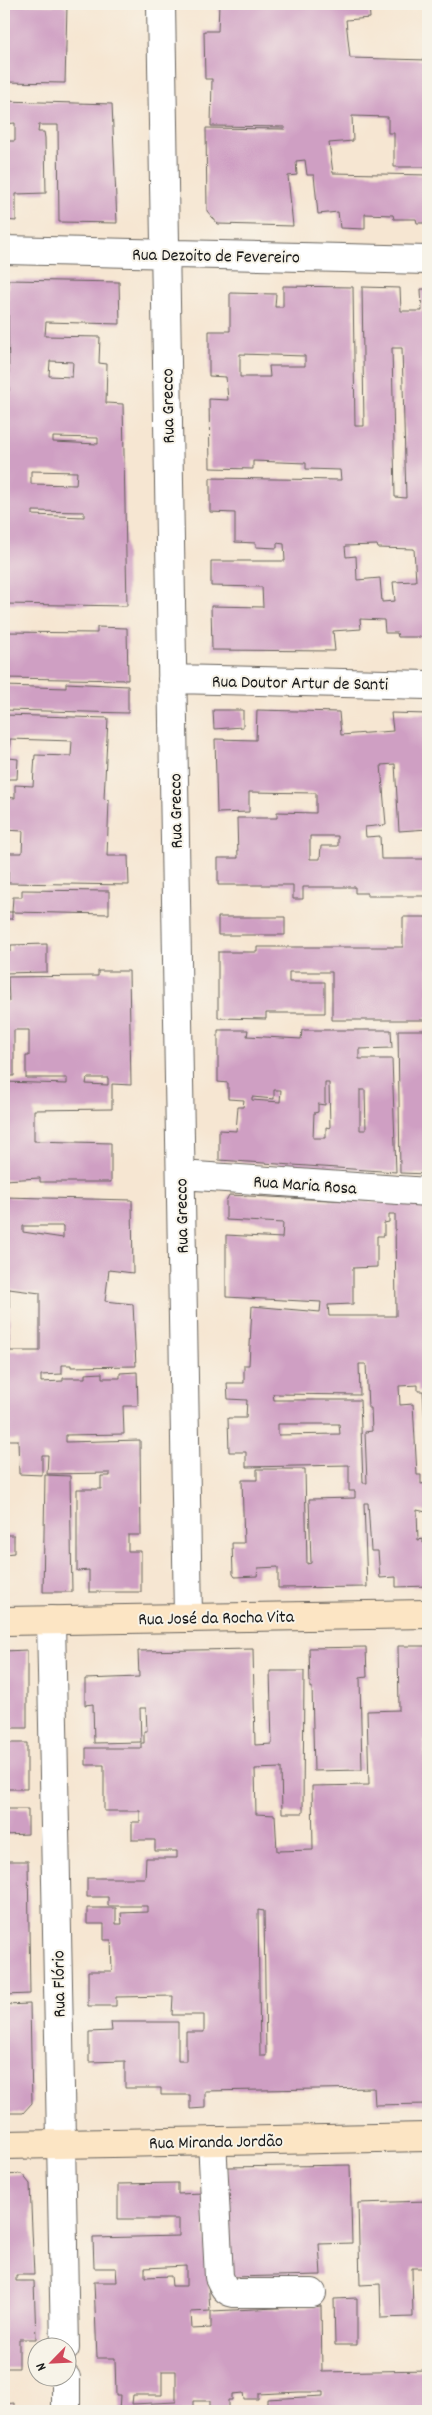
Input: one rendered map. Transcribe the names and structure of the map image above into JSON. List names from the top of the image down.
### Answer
{
  "streets": {
    "street": [
      "Rua Dezoito de Fevereiro",
      "Rua Grecco",
      "Rua Doutor Artur de Santi",
      "Rua Maria Rosa",
      "Rua José da Rocha Vita",
      "Rua Flório",
      "Rua Miranda Jordão"
    ]
  },
  "crossings": [
    ["Rua Dezoito de Fevereiro", "Rua Grecco"],
    ["Rua Grecco", "Rua Doutor Artur de Santi"],
    ["Rua Grecco", "Rua Maria Rosa"],
    ["Rua Grecco", "Rua José da Rocha Vita"],
    ["Rua José da Rocha Vita", "Rua Flório"],
    ["Rua Flório", "Rua Miranda Jordão"]
  ],
  "north": "bottom left"
}
